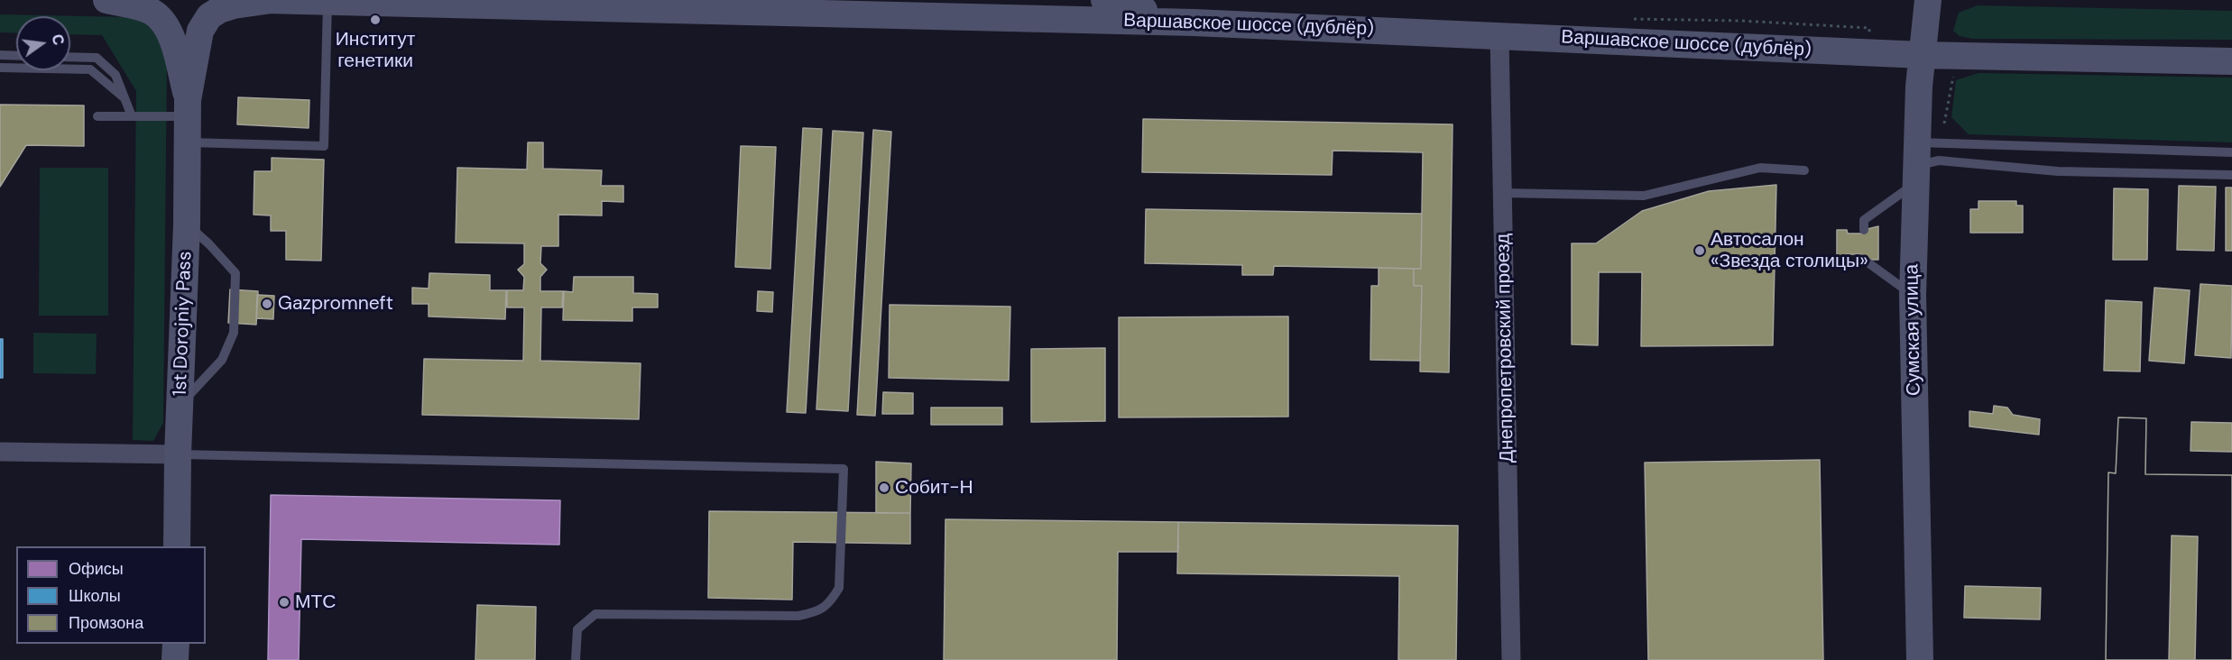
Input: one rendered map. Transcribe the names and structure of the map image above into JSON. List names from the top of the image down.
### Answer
{
  "streets": {
    "main road": ["Варшавское шоссе (дублёр)", "1st Dorojniy Pass", "Сумская улица"],
    "street": ["Днепропетровский проезд"]
  },
  "crossings": [
    ["Варшавское шоссе (дублёр)", "Сумская улица"],
    ["Варшавское шоссе (дублёр)", "Днепропетровский проезд"]
  ],
  "places": [
    "Институт генетики",
    "Автосалон «Звезда столицы»",
    "Gazpromneft",
    "Собит-Н",
    "МТС"
  ],
  "legend": ["Офисы", "Школы", "Промзона"],
  "north": "right"
}
